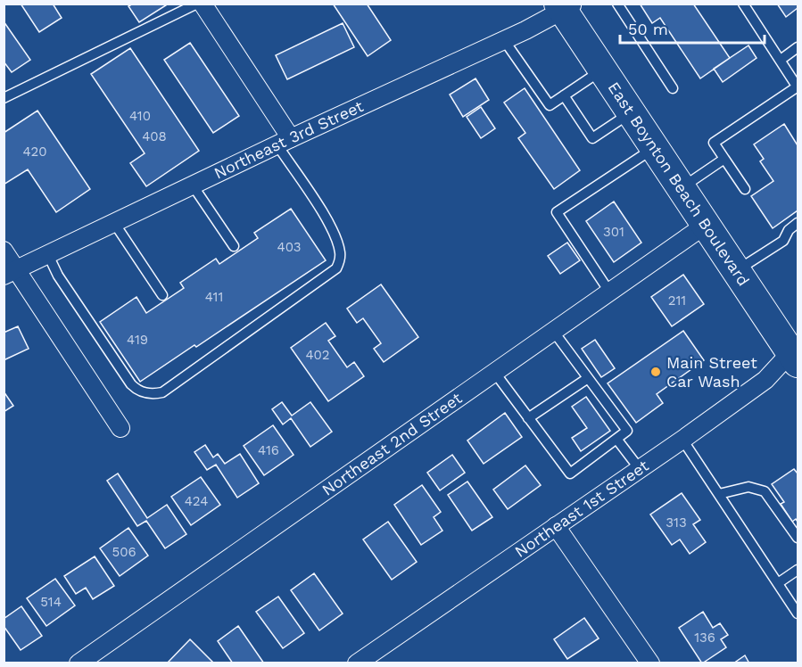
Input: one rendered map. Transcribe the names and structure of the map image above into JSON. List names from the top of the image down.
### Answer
{
  "streets": {
    "main road": ["East Boynton Beach Boulevard"],
    "street": ["Northeast 3rd Street", "Northeast 2nd Street", "Northeast 1st Street"]
  },
  "crossings": [
    ["Northeast 3rd Street", "East Boynton Beach Boulevard"],
    ["East Boynton Beach Boulevard", "Northeast 2nd Street"],
    ["East Boynton Beach Boulevard", "Northeast 1st Street"]
  ],
  "places": ["Main Street Car Wash"],
  "house_numbers": [
    "410",
    "408",
    "420",
    "301",
    "403",
    "411",
    "211",
    "419",
    "402",
    "416",
    "424",
    "313",
    "506",
    "514",
    "136"
  ],
  "scale_bar": "50 m"
}
